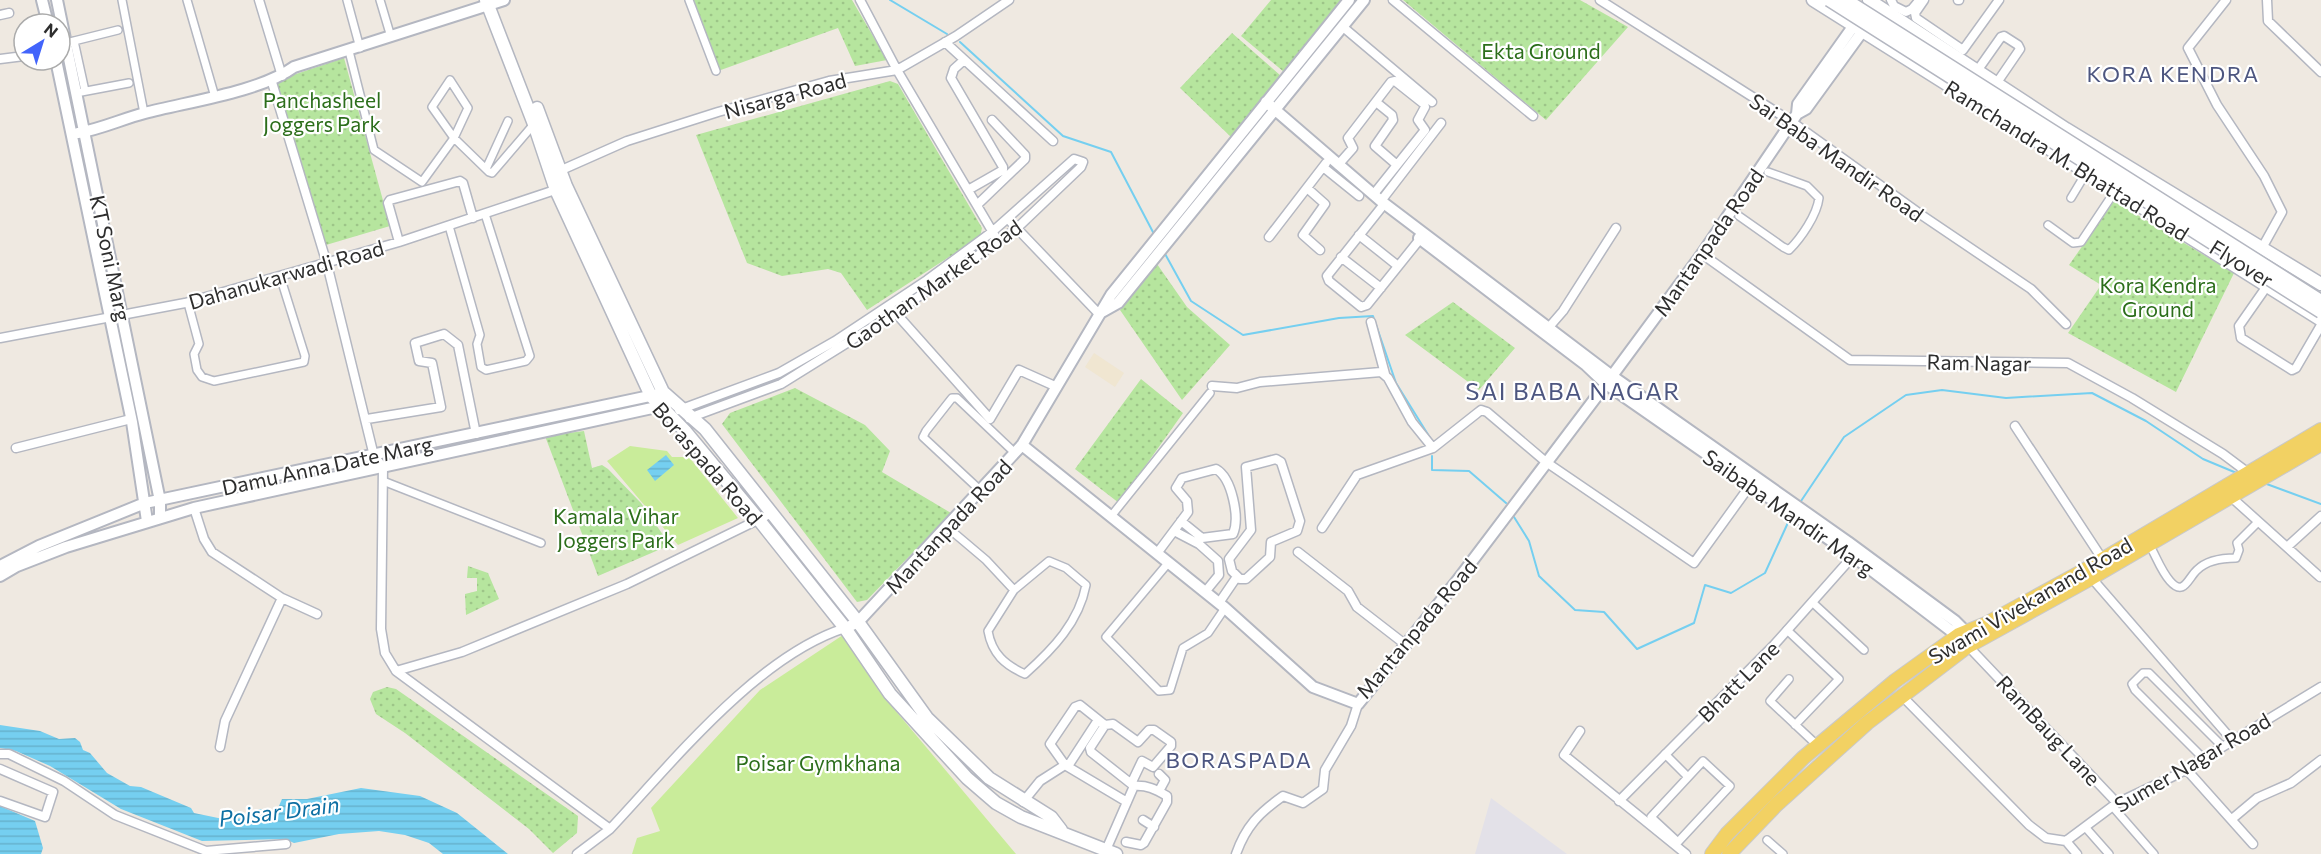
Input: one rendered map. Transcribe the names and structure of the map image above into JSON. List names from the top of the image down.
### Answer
{
  "streets": {
    "main road": [
      "Ramchandra M. Bhattad Road",
      "Flyover",
      "Boraspada Road",
      "Swami Vivekanand Road"
    ],
    "street": [
      "Nisarga Road",
      "Sai Baba Mandir Road",
      "Mantanpada Road",
      "KT Soni Marg",
      "Dahanukarwadi Road",
      "Gaothan Market Road",
      "Ram Nagar",
      "Damu Anna Date Marg",
      "Saibaba Mandir Marg",
      "Bhatt Lane",
      "RamBaug Lane",
      "Sumer Nagar Road"
    ]
  },
  "crossings": [
    ["Nisarga Road", "Boraspada Road"],
    ["Sai Baba Mandir Road", "Mantanpada Road"],
    ["Ramchandra M. Bhattad Road", "Mantanpada Road"],
    ["Mantanpada Road", "Ram Nagar"],
    ["Mantanpada Road", "Boraspada Road"],
    ["Mantanpada Road", "Saibaba Mandir Marg"],
    ["KT Soni Marg", "Dahanukarwadi Road"],
    ["KT Soni Marg", "Damu Anna Date Marg"],
    ["Dahanukarwadi Road", "Boraspada Road"],
    ["Gaothan Market Road", "Boraspada Road"],
    ["Gaothan Market Road", "Damu Anna Date Marg"],
    ["Ram Nagar", "Swami Vivekanand Road"],
    ["Boraspada Road", "Damu Anna Date Marg"],
    ["Saibaba Mandir Marg", "Swami Vivekanand Road"],
    ["Saibaba Mandir Marg", "Bhatt Lane"],
    ["Saibaba Mandir Marg", "RamBaug Lane"],
    ["Swami Vivekanand Road", "RamBaug Lane"],
    ["RamBaug Lane", "Sumer Nagar Road"]
  ],
  "districts": ["KORA KENDRA", "SAI BABA NAGAR", "BORASPADA"],
  "water": ["Poisar Drain"],
  "parks": [
    "Ekta Ground",
    "Panchasheel Joggers Park",
    "Kora Kendra Ground",
    "Kamala Vihar Joggers Park",
    "Poisar Gymkhana"
  ],
  "north": "top right"
}
